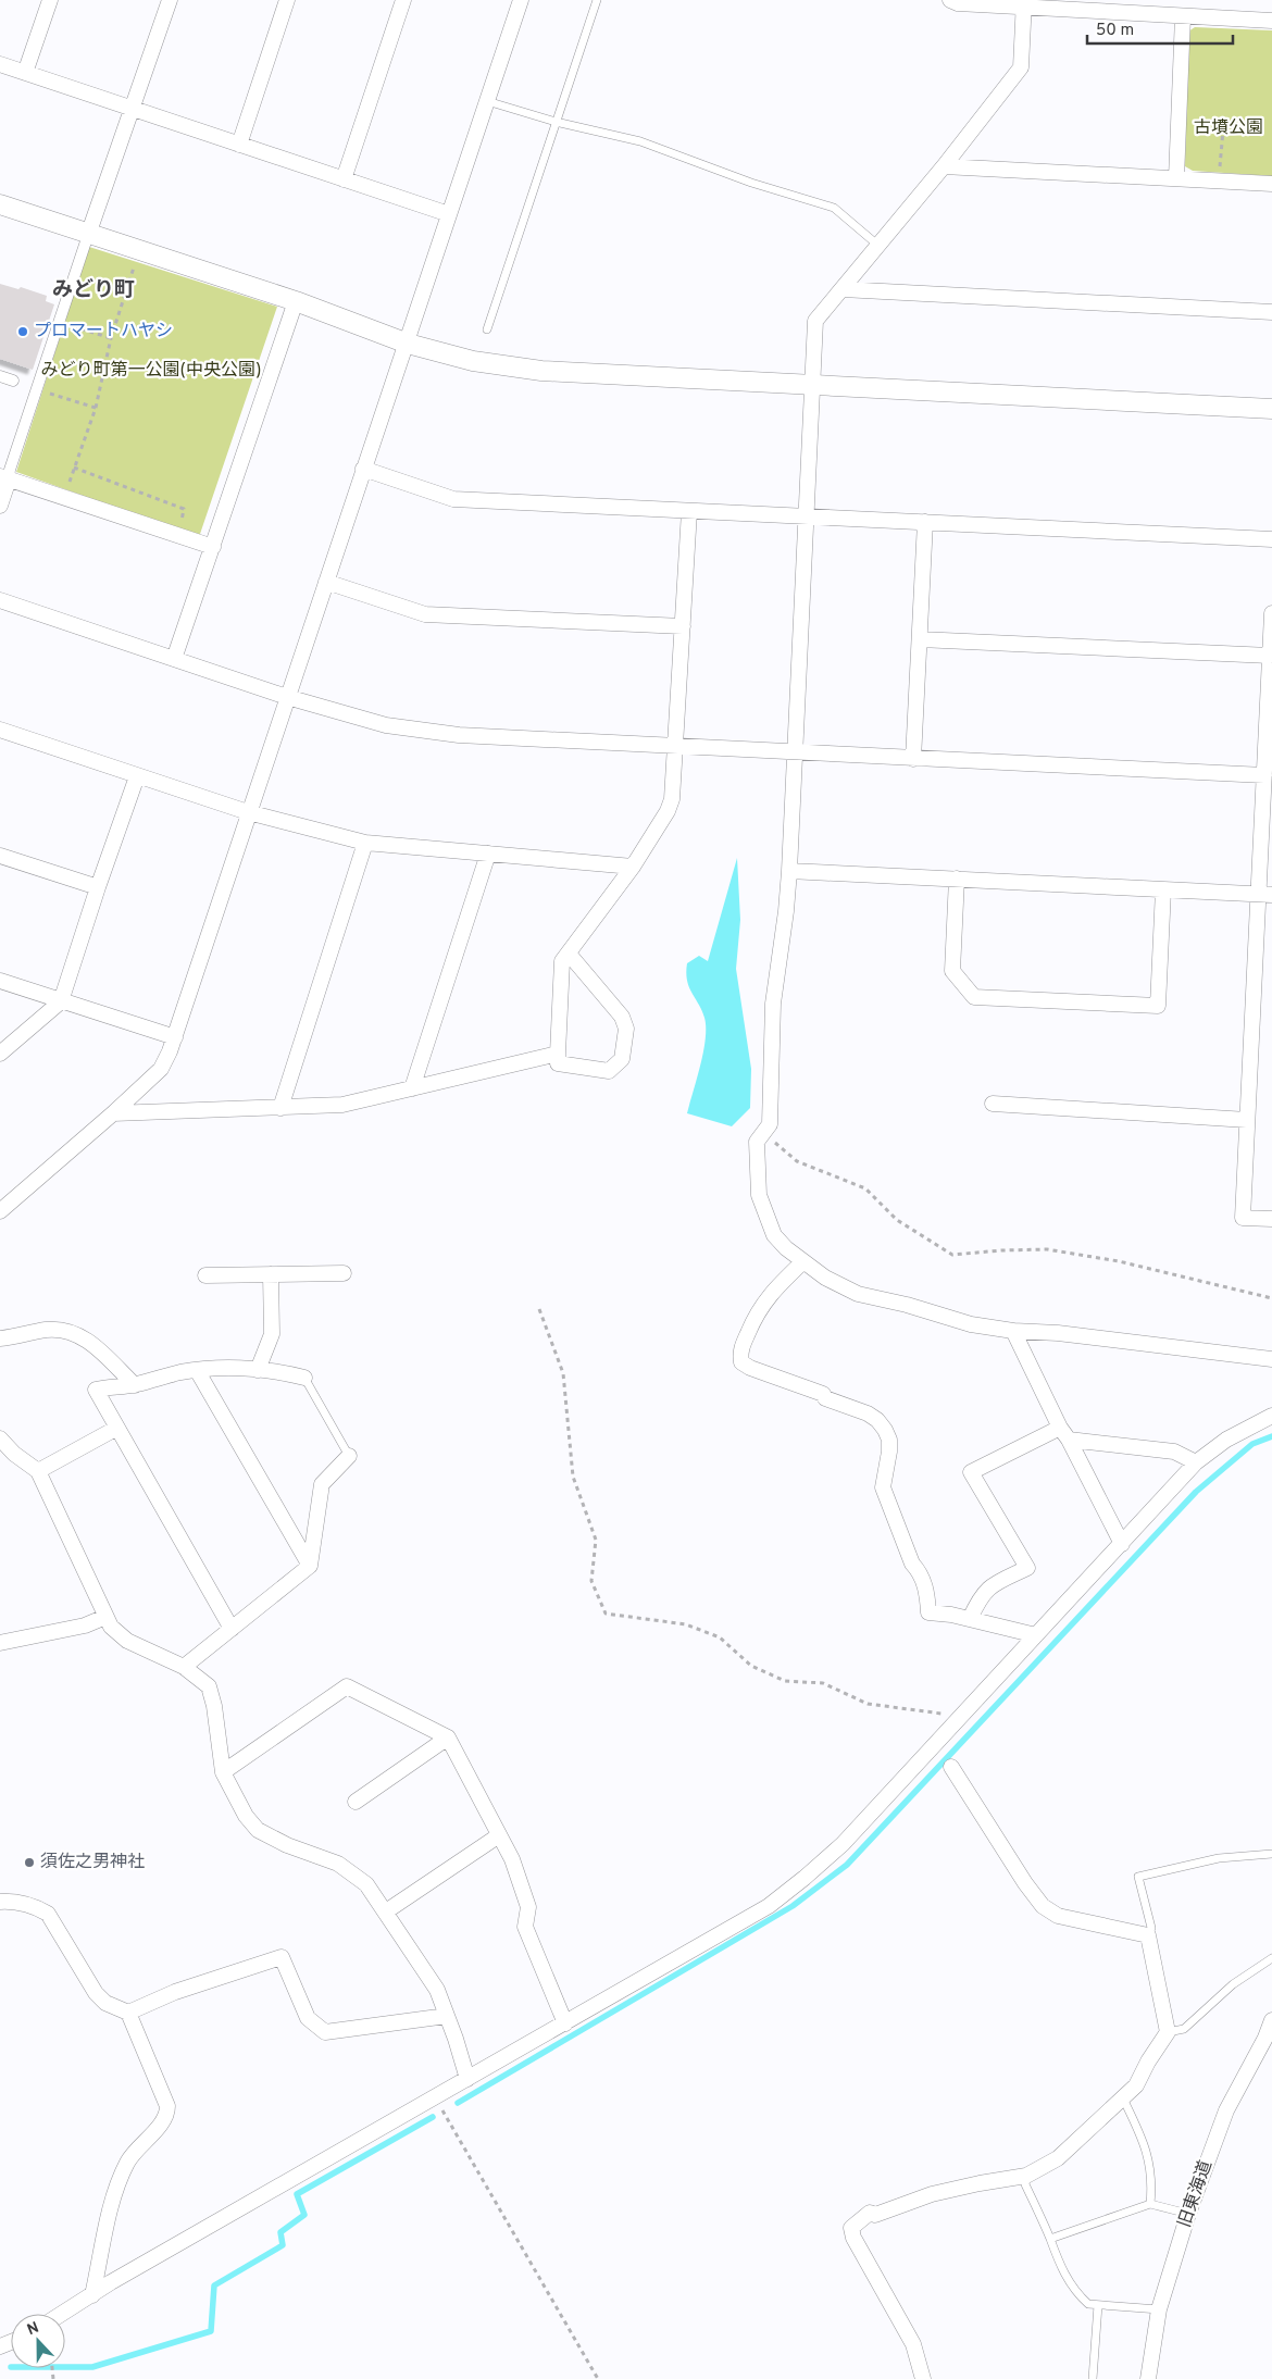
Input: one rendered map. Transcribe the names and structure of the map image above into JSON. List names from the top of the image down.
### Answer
{
  "streets": {
    "street": ["旧東海道"]
  },
  "districts": ["みどり町"],
  "parks": ["古墳公園", "みどり町第一公園(中央公園)"],
  "places": ["プロマートハヤシ", "須佐之男神社"],
  "scale_bar": "50 m",
  "north": "top"
}
